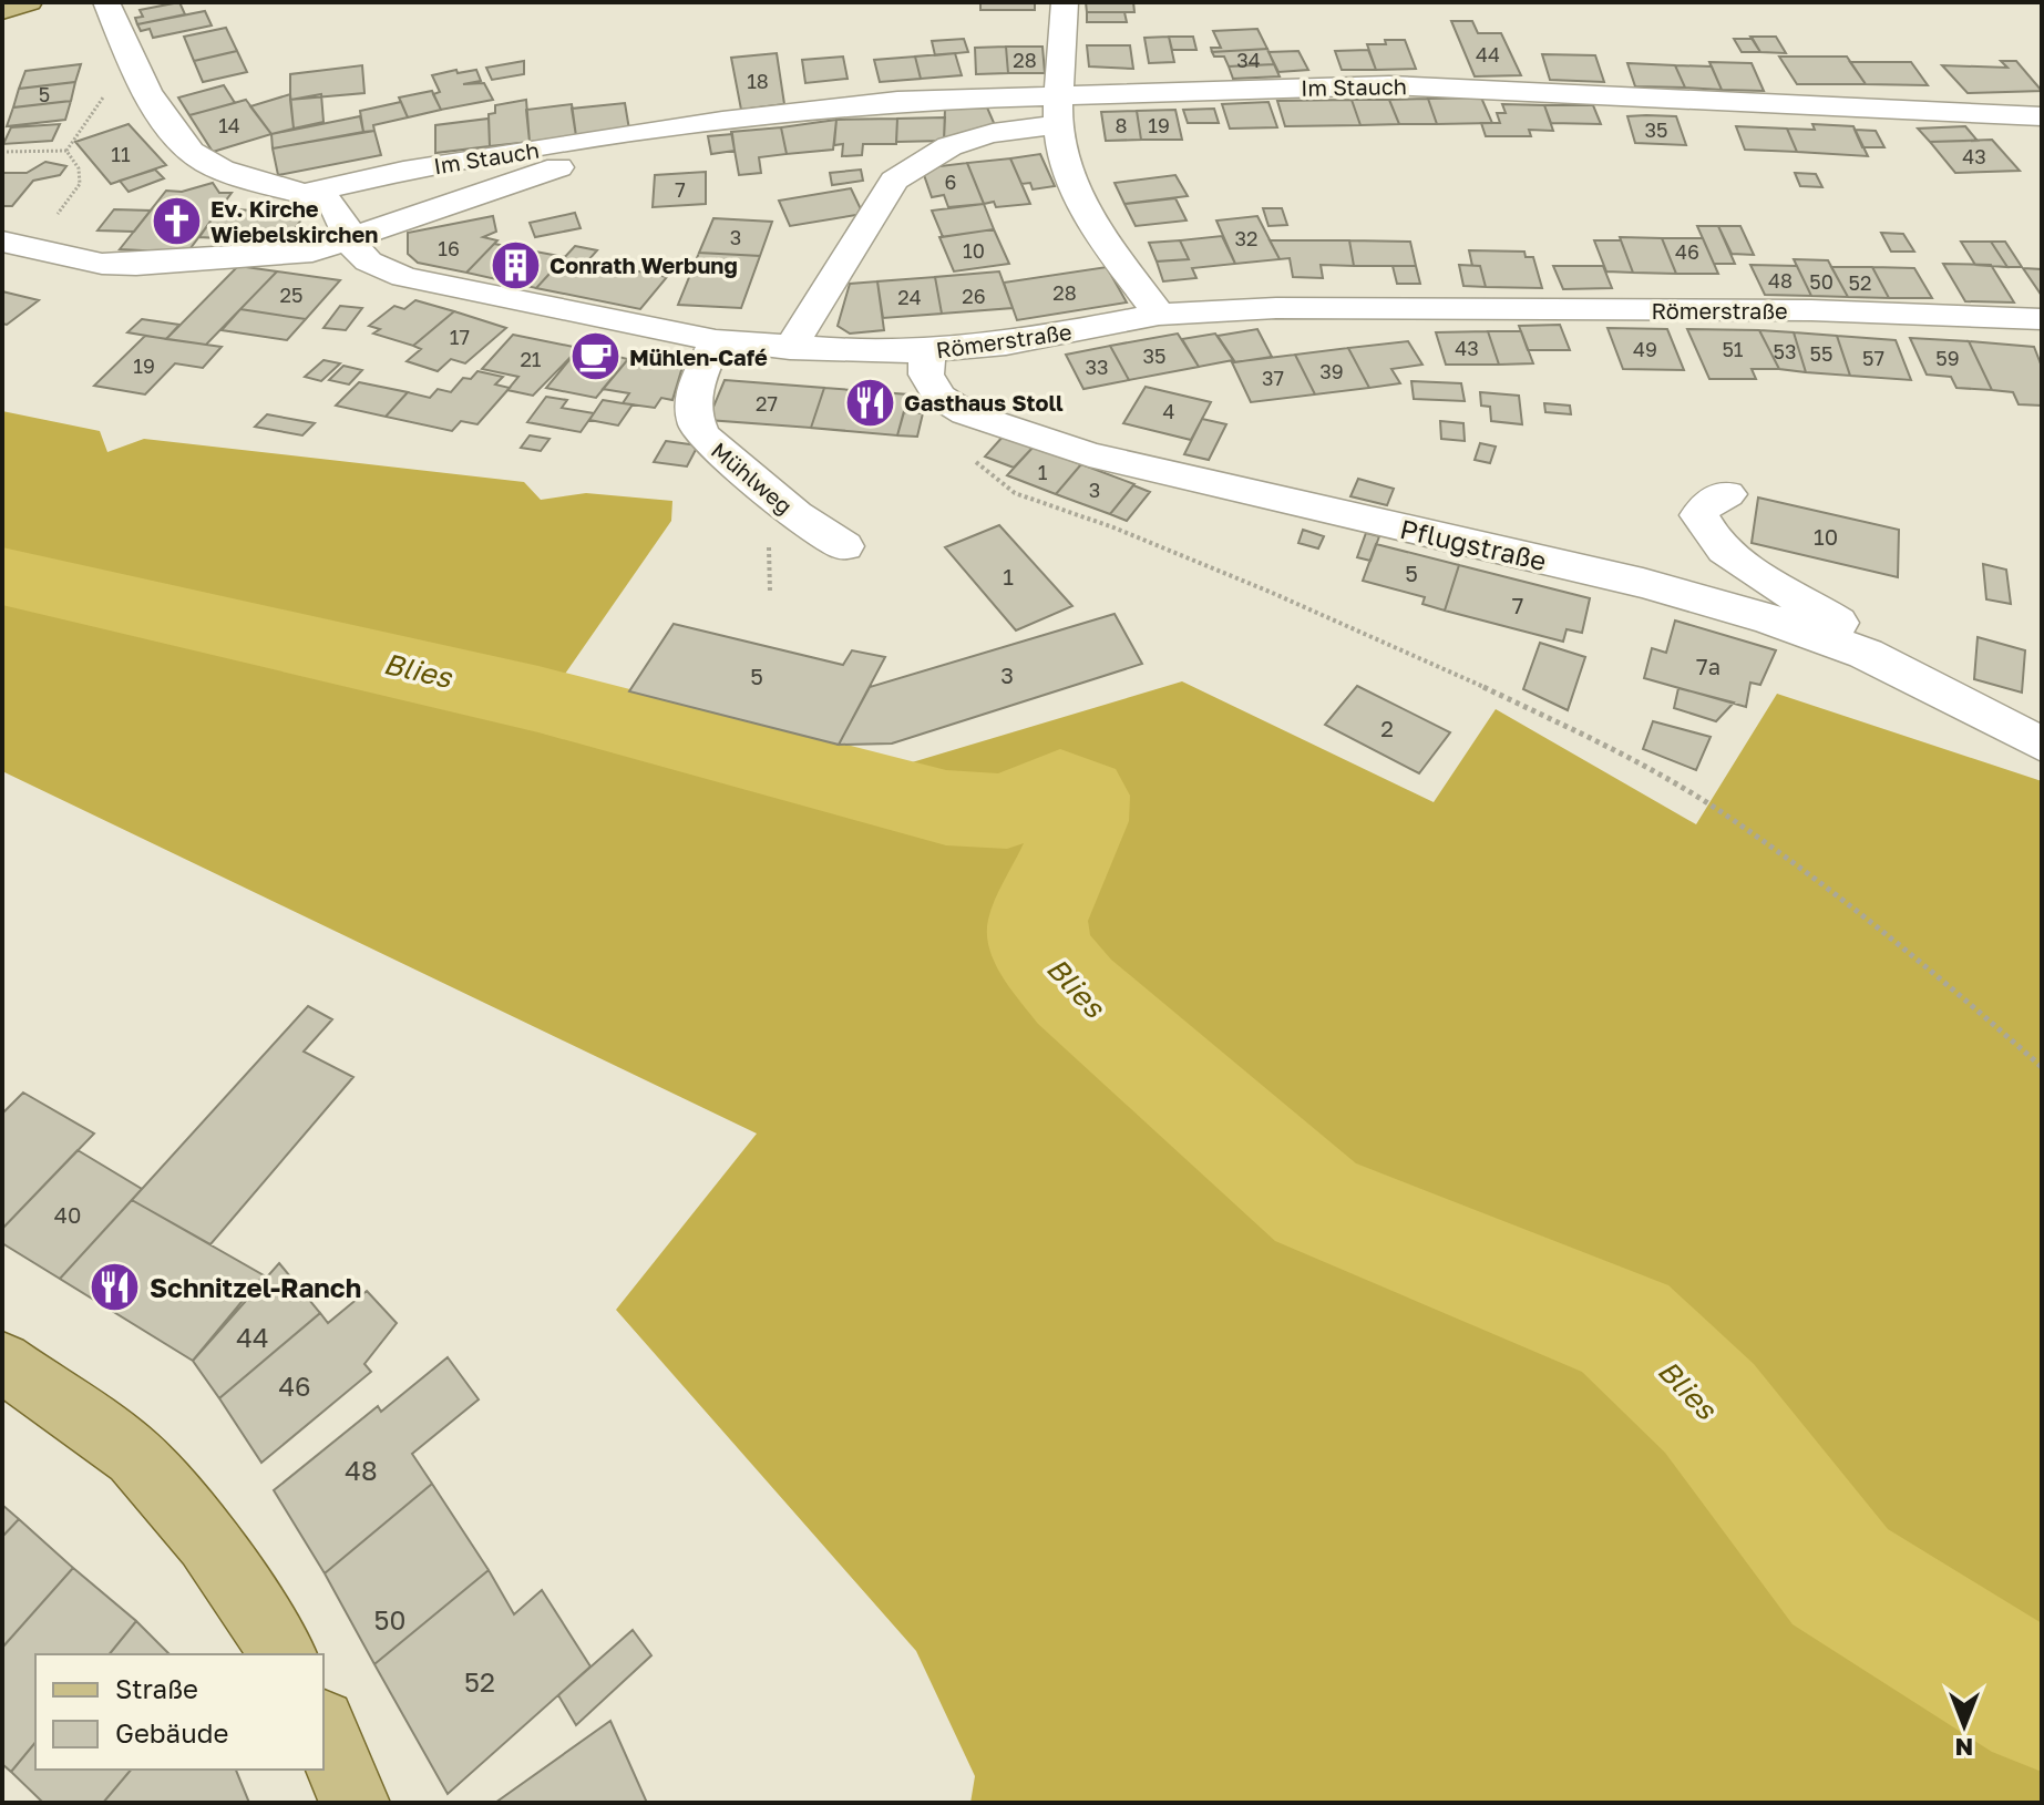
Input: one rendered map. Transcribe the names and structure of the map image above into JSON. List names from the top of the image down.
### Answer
{
  "streets": {
    "street": [
      "Im Stauch",
      "Römerstraße",
      "Mühlweg",
      "Pflugstraße"
    ]
  },
  "crossings": [
    ["Im Stauch", "Römerstraße"],
    ["Römerstraße", "Mühlweg"],
    ["Römerstraße", "Pflugstraße"]
  ],
  "water": ["Blies"],
  "places": {
    "church": ["Ev. Kirche Wiebelskirchen"],
    "building": ["Conrath Werbung"],
    "cafe": ["Mühlen-Café"],
    "restaurant": ["Gasthaus Stoll", "Schnitzel-Ranch"]
  },
  "house_numbers": [
    "44",
    "28",
    "34",
    "18",
    "5",
    "14",
    "8",
    "19",
    "35",
    "11",
    "43",
    "6",
    "7",
    "3",
    "32",
    "16",
    "10",
    "46",
    "48",
    "50",
    "52",
    "28",
    "25",
    "26",
    "24",
    "17",
    "43",
    "49",
    "51",
    "53",
    "55",
    "35",
    "57",
    "59",
    "21",
    "19",
    "33",
    "39",
    "37",
    "27",
    "4",
    "1",
    "3",
    "10",
    "5",
    "1",
    "7",
    "7a",
    "3",
    "5",
    "2",
    "40",
    "44",
    "46",
    "48",
    "50",
    "52"
  ],
  "legend": ["Straße", "Gebäude"],
  "north": "bottom"
}
